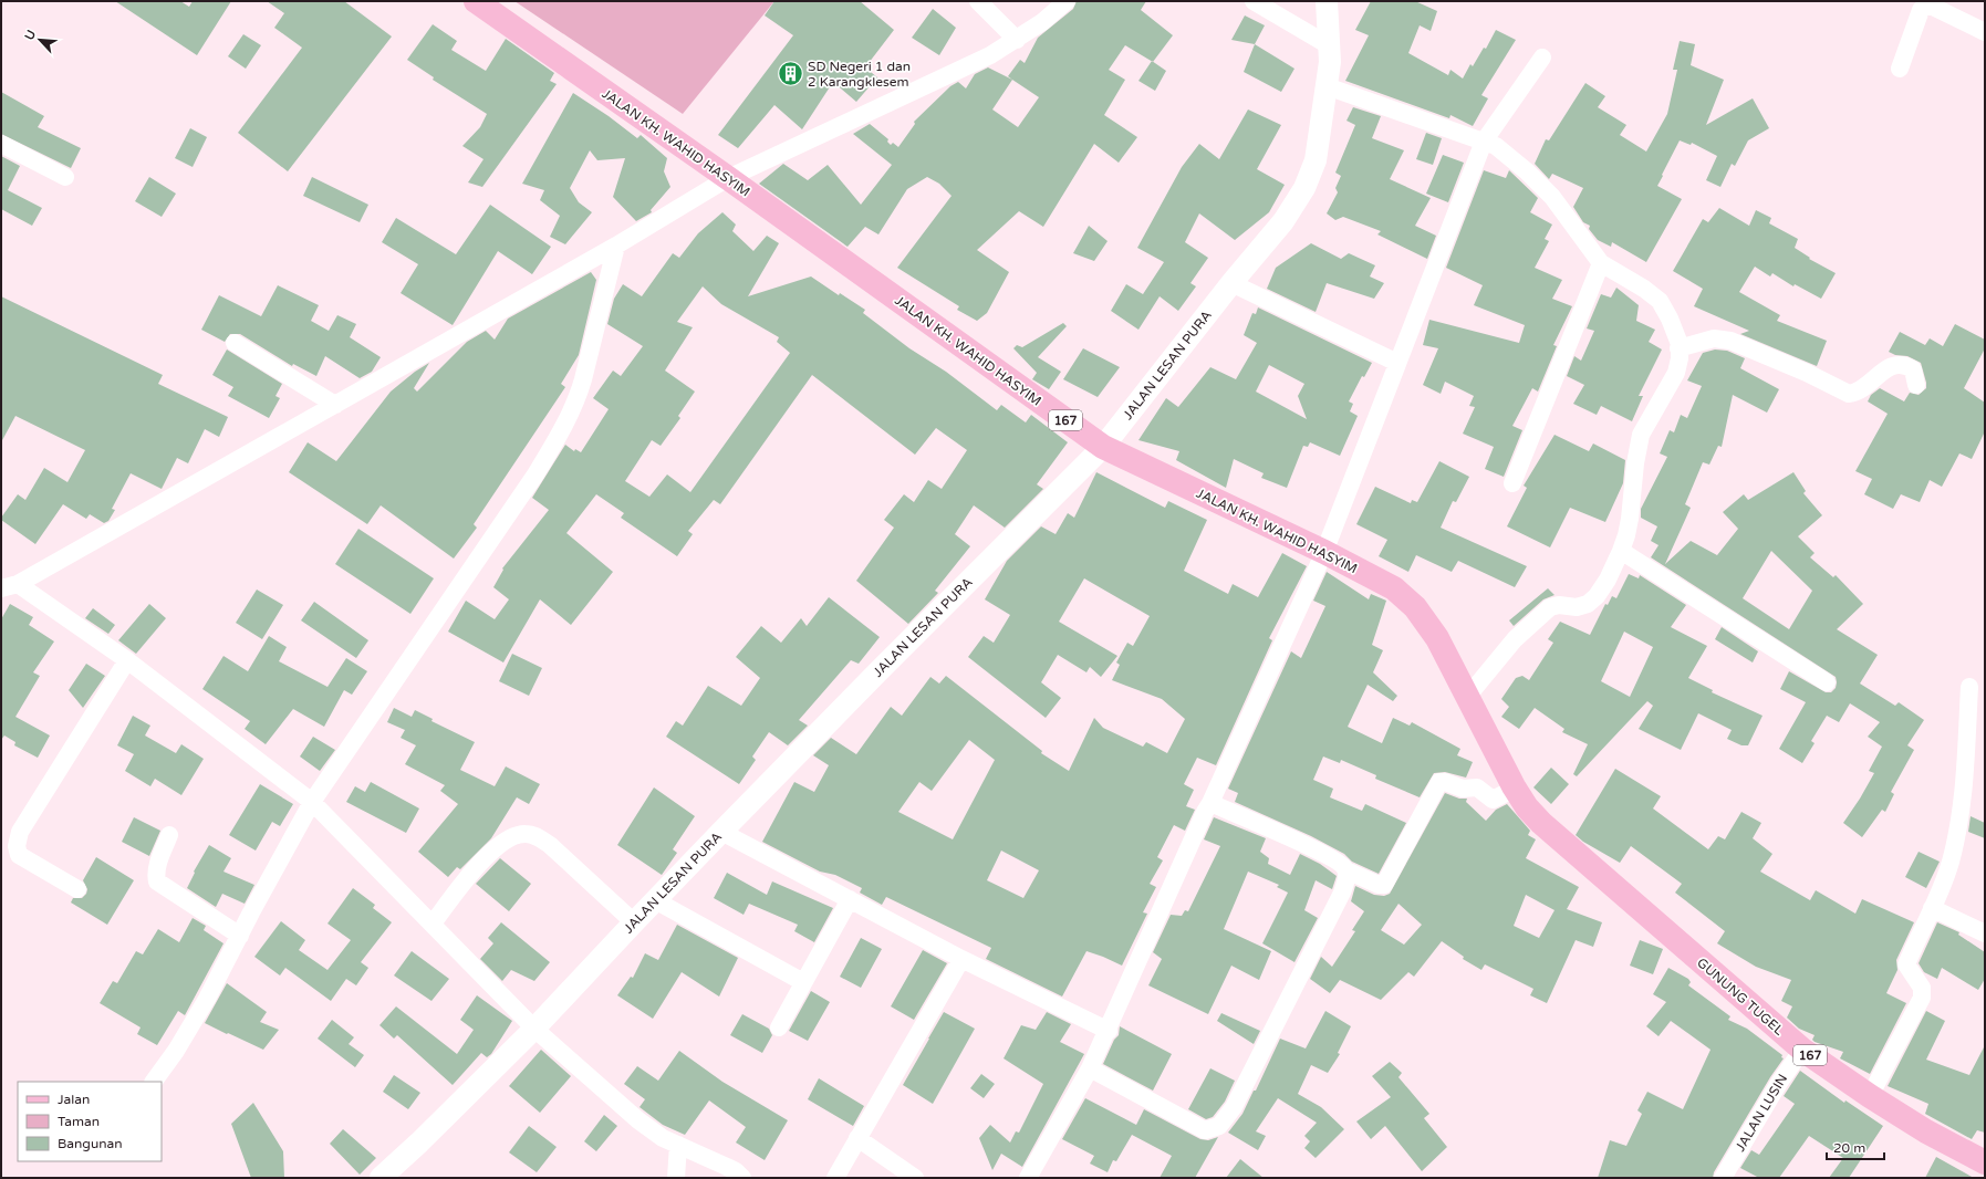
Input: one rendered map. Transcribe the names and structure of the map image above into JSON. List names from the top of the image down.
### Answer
{
  "streets": {
    "main road": ["JALAN KH. WAHID HASYIM", "167", "GUNUNG TUGEL"],
    "street": ["JALAN LESAN PURA", "JALAN LUSIN"]
  },
  "crossings": [
    ["JALAN KH. WAHID HASYIM", "JALAN LESAN PURA"],
    ["JALAN KH. WAHID HASYIM", "GUNUNG TUGEL"],
    ["GUNUNG TUGEL", "JALAN LUSIN"]
  ],
  "places": {
    "building": ["SD Negeri 1 dan 2 Karangklesem"]
  },
  "legend": ["Jalan", "Taman", "Bangunan"],
  "scale_bar": "20 m",
  "north": "top left"
}
